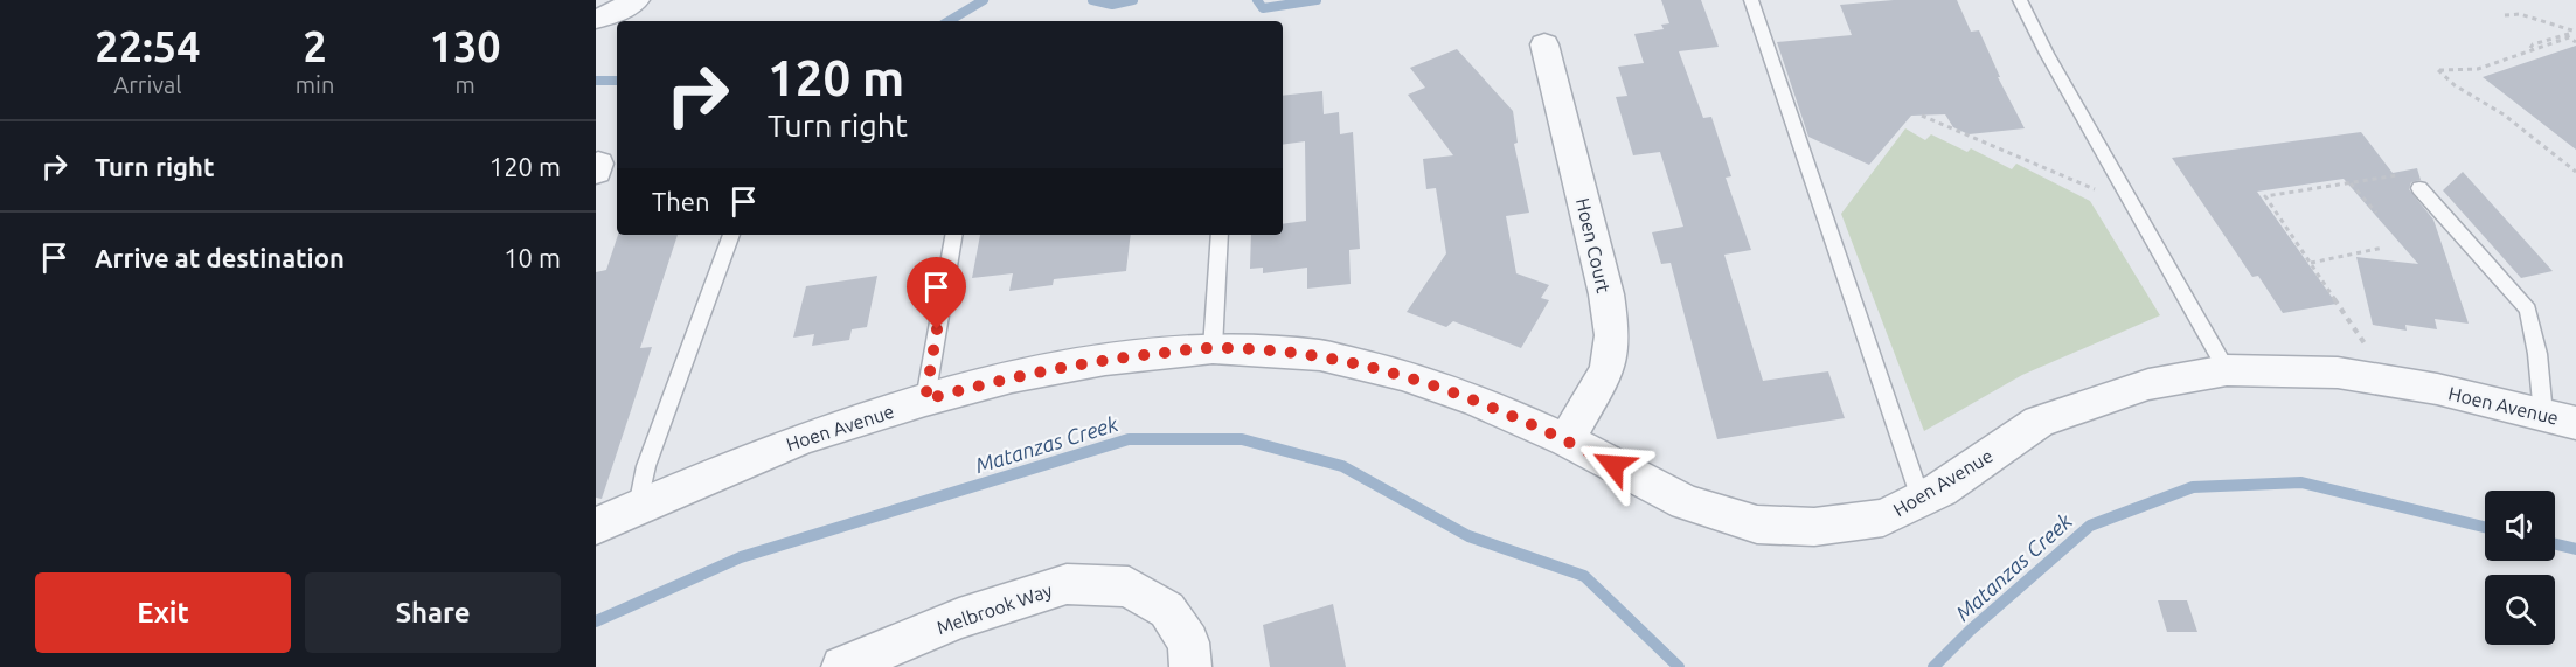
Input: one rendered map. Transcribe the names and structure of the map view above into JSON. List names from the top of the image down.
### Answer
{
  "streets": {
    "street": ["Hoen Court", "Hoen Avenue", "Melbrook Way"]
  },
  "crossings": [
    ["Hoen Court", "Hoen Avenue"]
  ],
  "water": ["Matanzas Creek"],
  "page": {
    "eta": [
      "22:54",
      "Arrival",
      "2",
      "min",
      "130",
      "m"
    ],
    "turn": ["120 m", "Turn right"],
    "list": [
      {
        "name": "Turn right",
        "value": "120 m"
      },
      {
        "name": "Arrive at destination",
        "value": "10 m"
      }
    ],
    "then": "Then",
    "buttons": ["Exit", "Share"]
  }
}
